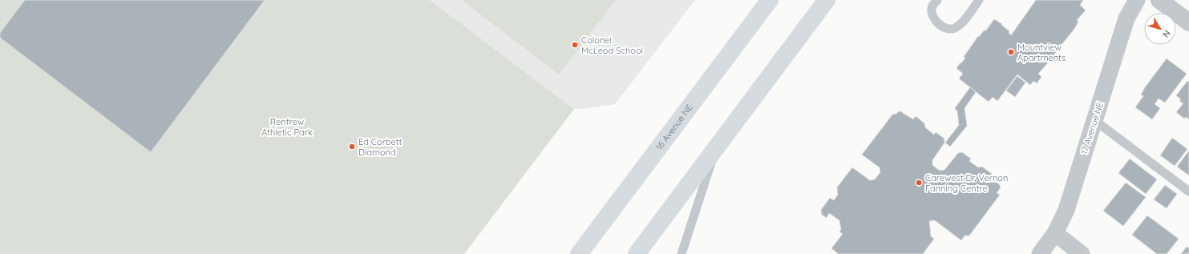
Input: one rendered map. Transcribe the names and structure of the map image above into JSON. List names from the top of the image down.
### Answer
{
  "streets": {
    "highway": ["16 Avenue NE"],
    "street": ["17 Avenue NE"]
  },
  "parks": ["Renfrew Athletic Park"],
  "places": [
    "Colonel McLeod School",
    "Mountview Apartments",
    "Ed Corbett Diamond",
    "Carewest Dr. Vernon Fanning Centre"
  ],
  "north": "bottom right"
}
